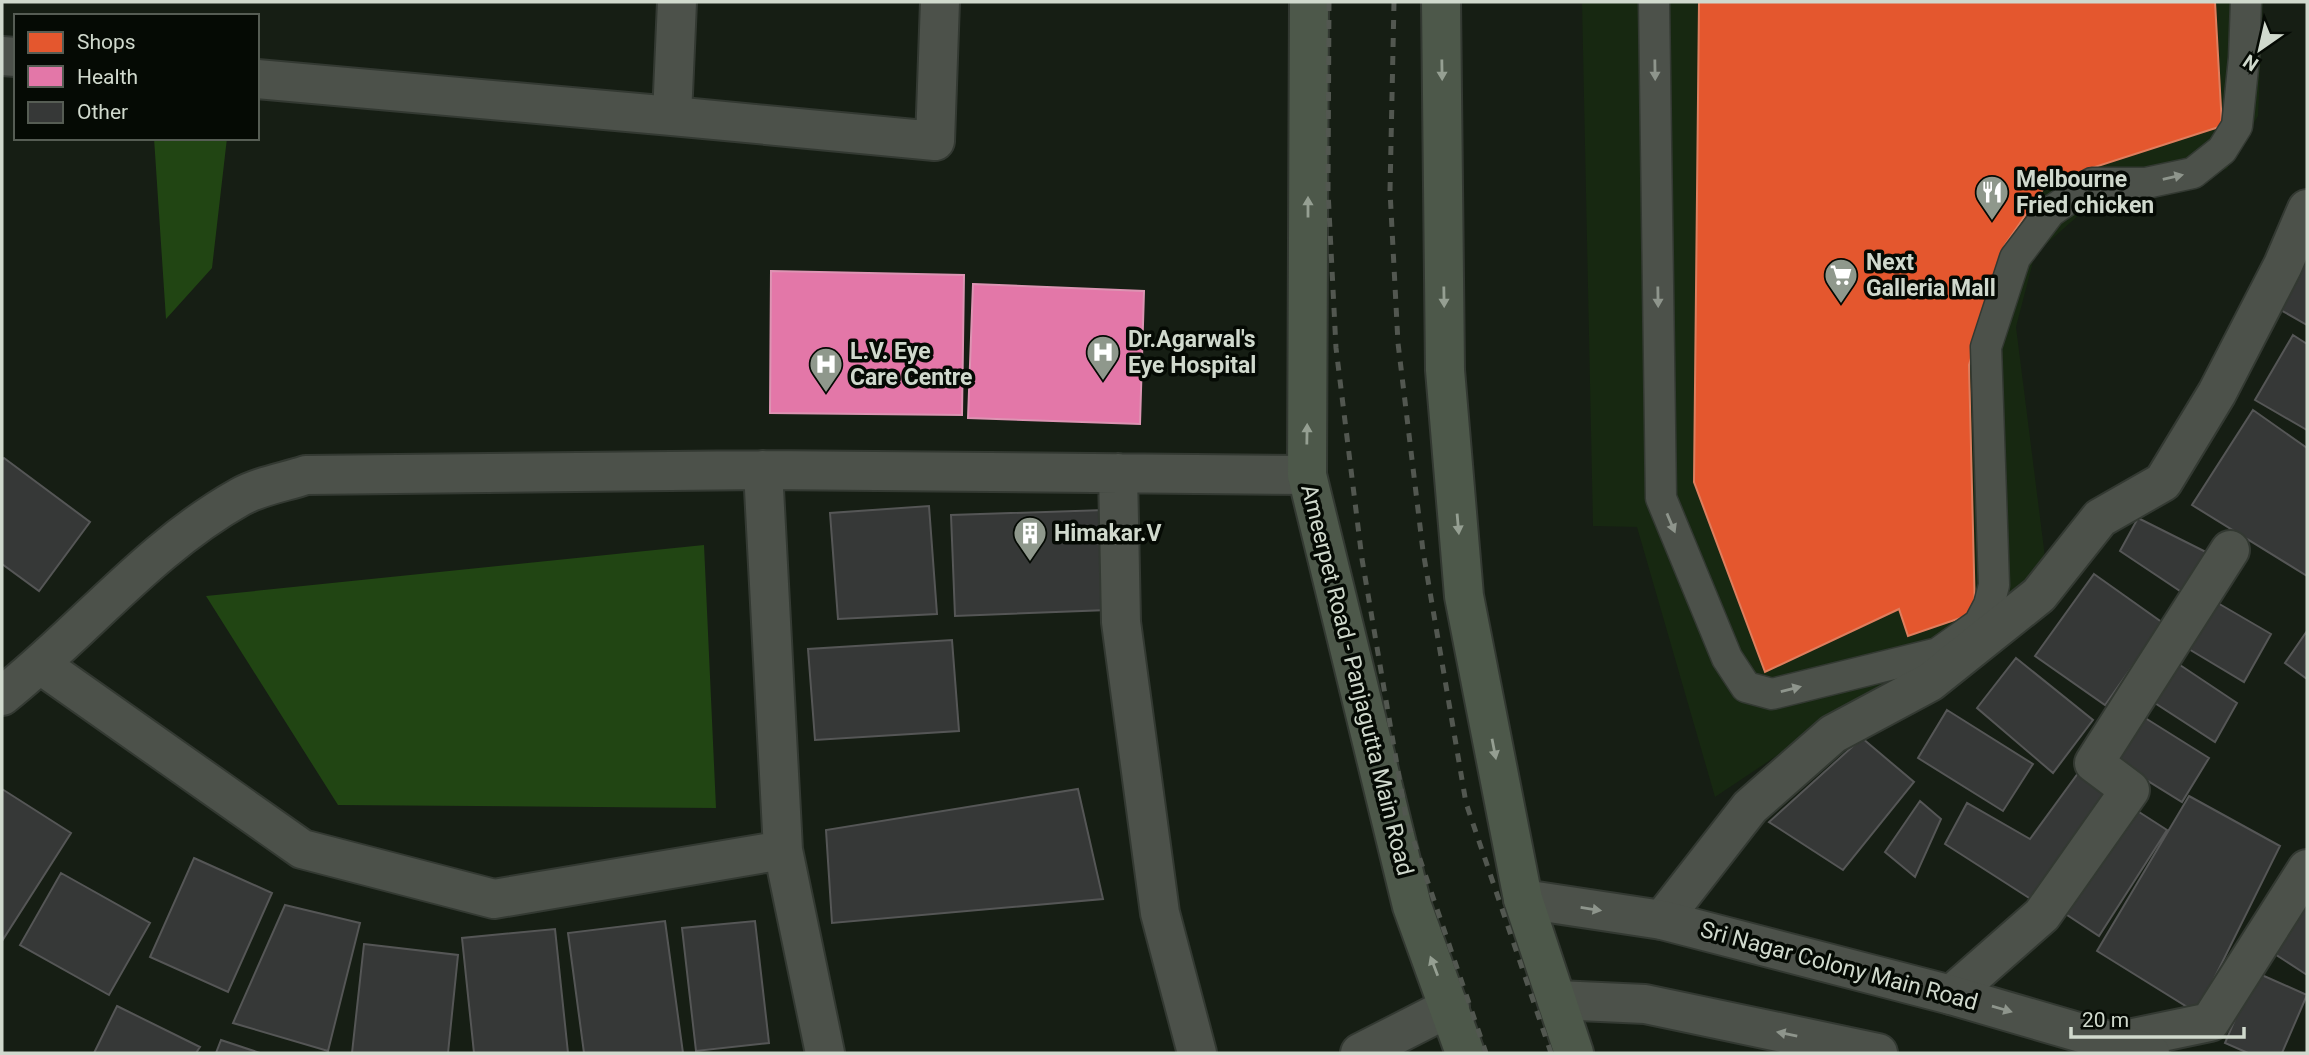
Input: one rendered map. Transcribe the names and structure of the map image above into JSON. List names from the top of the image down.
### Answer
{
  "streets": {
    "highway": ["Ameerpet Road - Panjagutta Main Road"],
    "street": ["Sri Nagar Colony Main Road"]
  },
  "one_way": ["Sri Nagar Colony Main Road"],
  "places": {
    "restaurant": ["Melbourne Fried chicken"],
    "supermarket": ["Next Galleria Mall"],
    "hospital": ["Dr.Agarwal's Eye Hospital", "L.V. Eye Care Centre"],
    "building": ["Himakar.V"]
  },
  "legend": ["Shops", "Health", "Other"],
  "scale_bar": "20 m",
  "north": "bottom left"
}
